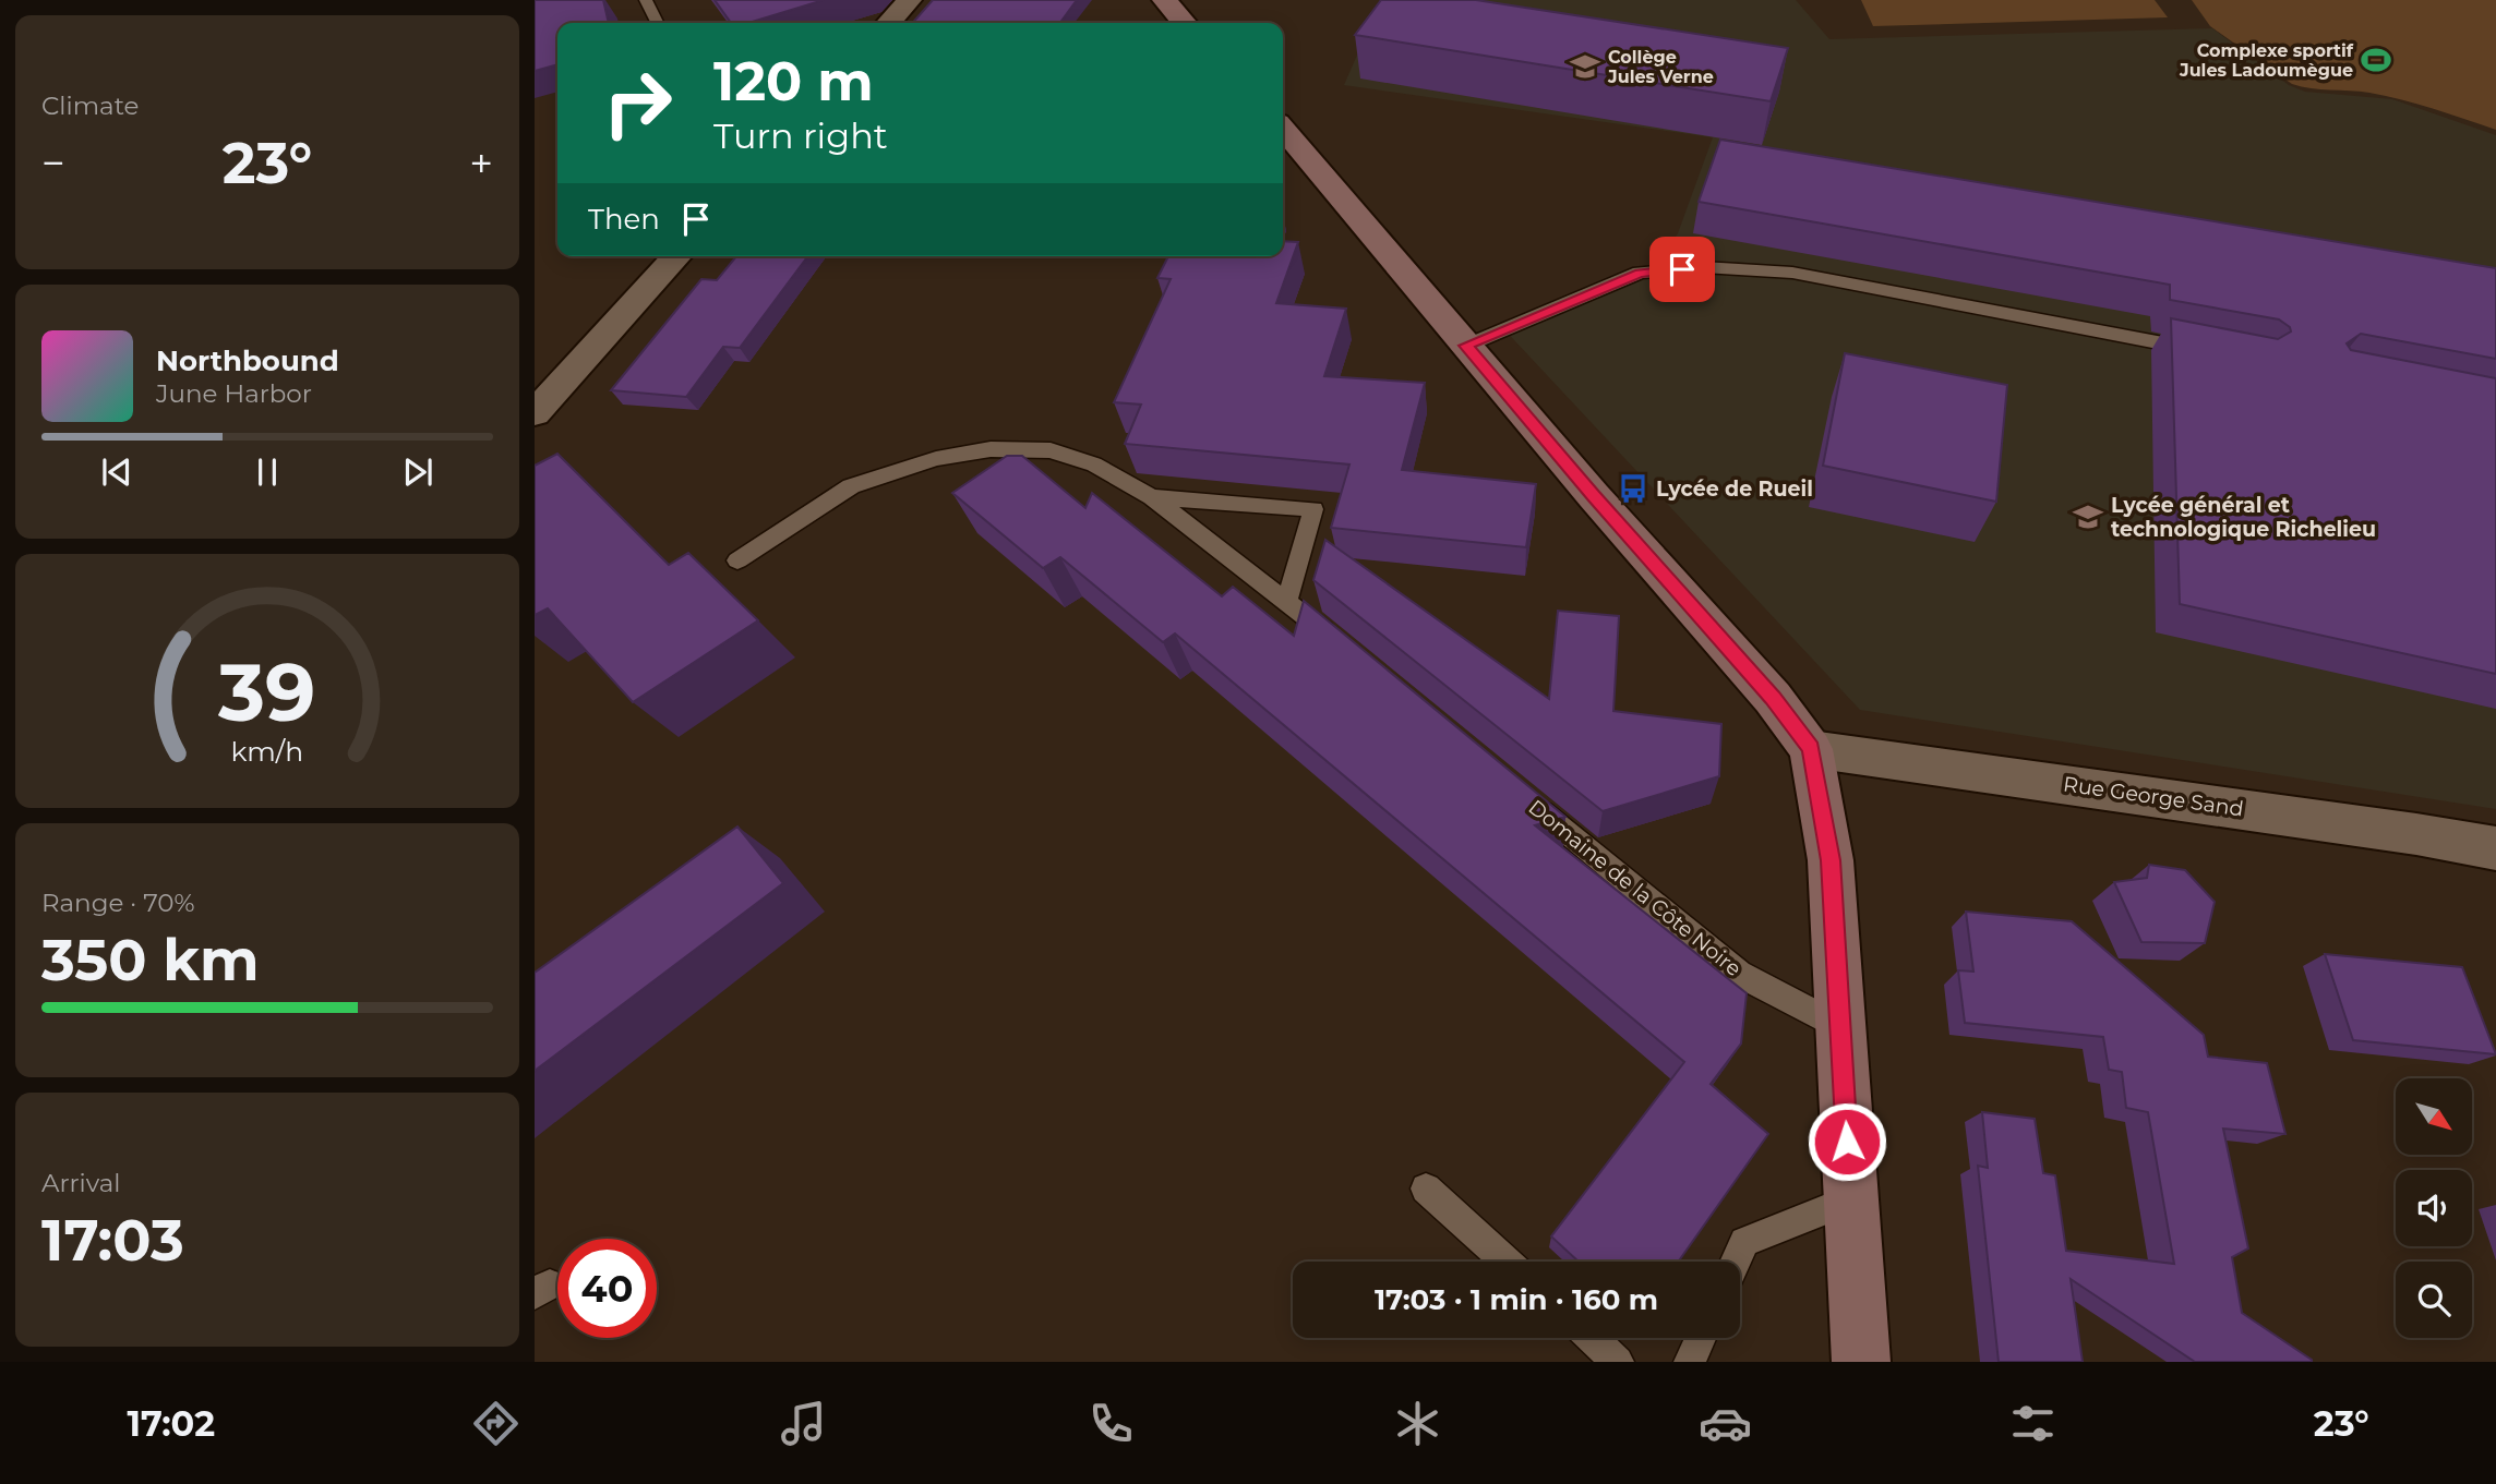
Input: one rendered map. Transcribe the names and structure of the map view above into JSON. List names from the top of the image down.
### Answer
{
  "streets": {
    "street": ["Rue George Sand"],
    "lane": ["Domaine de la Côte Noire"]
  },
  "places": {
    "sports": ["Complexe sportif Jules Ladoumègue"],
    "school or university": ["Collège Jules Verne", "Lycée général et technologique Richelieu"],
    "bus stop": ["Lycée de Rueil"]
  },
  "north": "bottom right",
  "page": {
    "tile": [
      "Climate",
      ["Range · 70%", "350 km"],
      ["Arrival", "17:03"]
    ],
    "turn": ["120 m", "Turn right"],
    "heat": ["−", "23°", "+"],
    "then": "Then",
    "song": ["Northbound", "June Harbor"],
    "limit": "40",
    "trip": "17:03 · 1 min · 160 m",
    "tabs": ["17:02", "23°"],
    "gauge": ["39", "km/h"]
  }
}
